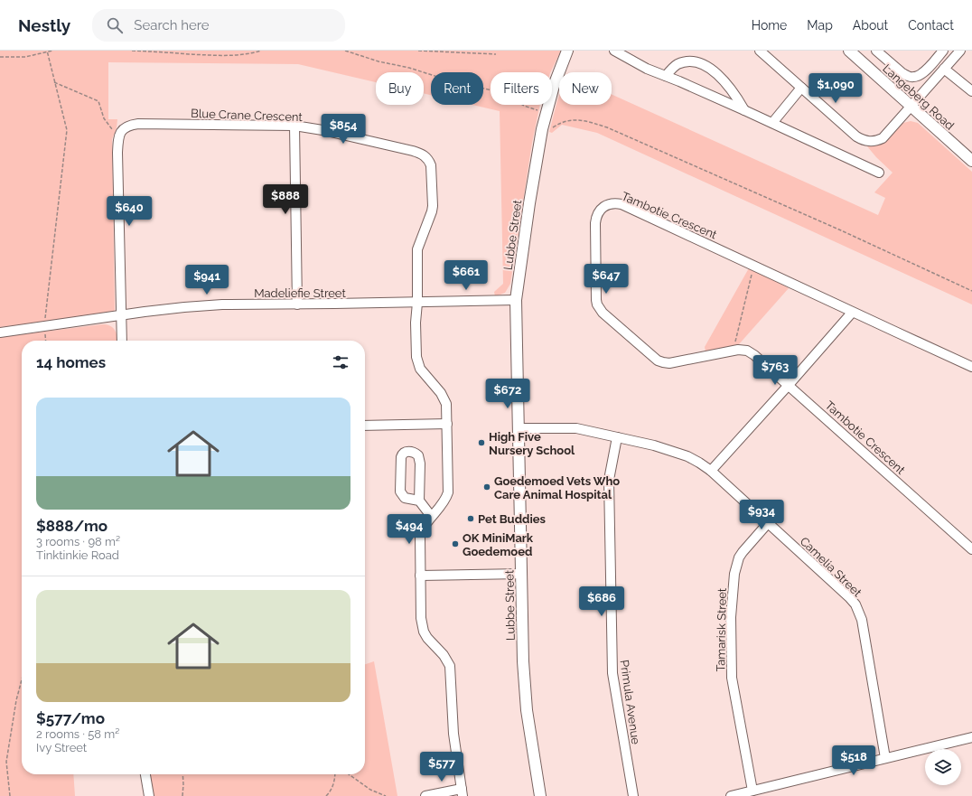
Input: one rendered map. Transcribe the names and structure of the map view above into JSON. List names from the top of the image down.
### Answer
{
  "streets": {
    "main road": ["Langeberg Road", "Lubbe Street"],
    "street": [
      "Blue Crane Crescent",
      "Tambotie Crescent",
      "Madeliefie Street",
      "Camelia Street",
      "Tamarisk Street",
      "Primula Avenue"
    ]
  },
  "crossings": [
    ["Blue Crane Crescent", "Madeliefie Street"],
    ["Lubbe Street", "Madeliefie Street"],
    ["Lubbe Street", "Camelia Street"],
    ["Camelia Street", "Tamarisk Street"],
    ["Camelia Street", "Primula Avenue"]
  ],
  "places": [
    "High Five Nursery School",
    "Goedemoed Vets Who Care Animal Hospital",
    "Pet Buddies",
    "OK MiniMark Goedemoed"
  ],
  "page": {
    "header": "Nestly",
    "search": "Search here",
    "nav": [
      "Home",
      "Map",
      "About",
      "Contact"
    ],
    "chip": [
      "Buy",
      "Rent",
      "Filters",
      "New"
    ],
    "price": [
      "$1,090",
      "$854",
      "$888",
      "$640",
      "$661",
      "$647",
      "$941",
      "$763",
      "$672",
      "$934",
      "$494",
      "$686",
      "$518",
      "$577"
    ],
    "heading": "14 homes",
    "list": [
      {
        "name": "$888/mo",
        "note": "3 rooms · 98 m² · Tinktinkie Road"
      },
      {
        "name": "$577/mo",
        "note": "2 rooms · 58 m² · Ivy Street"
      }
    ]
  }
}
